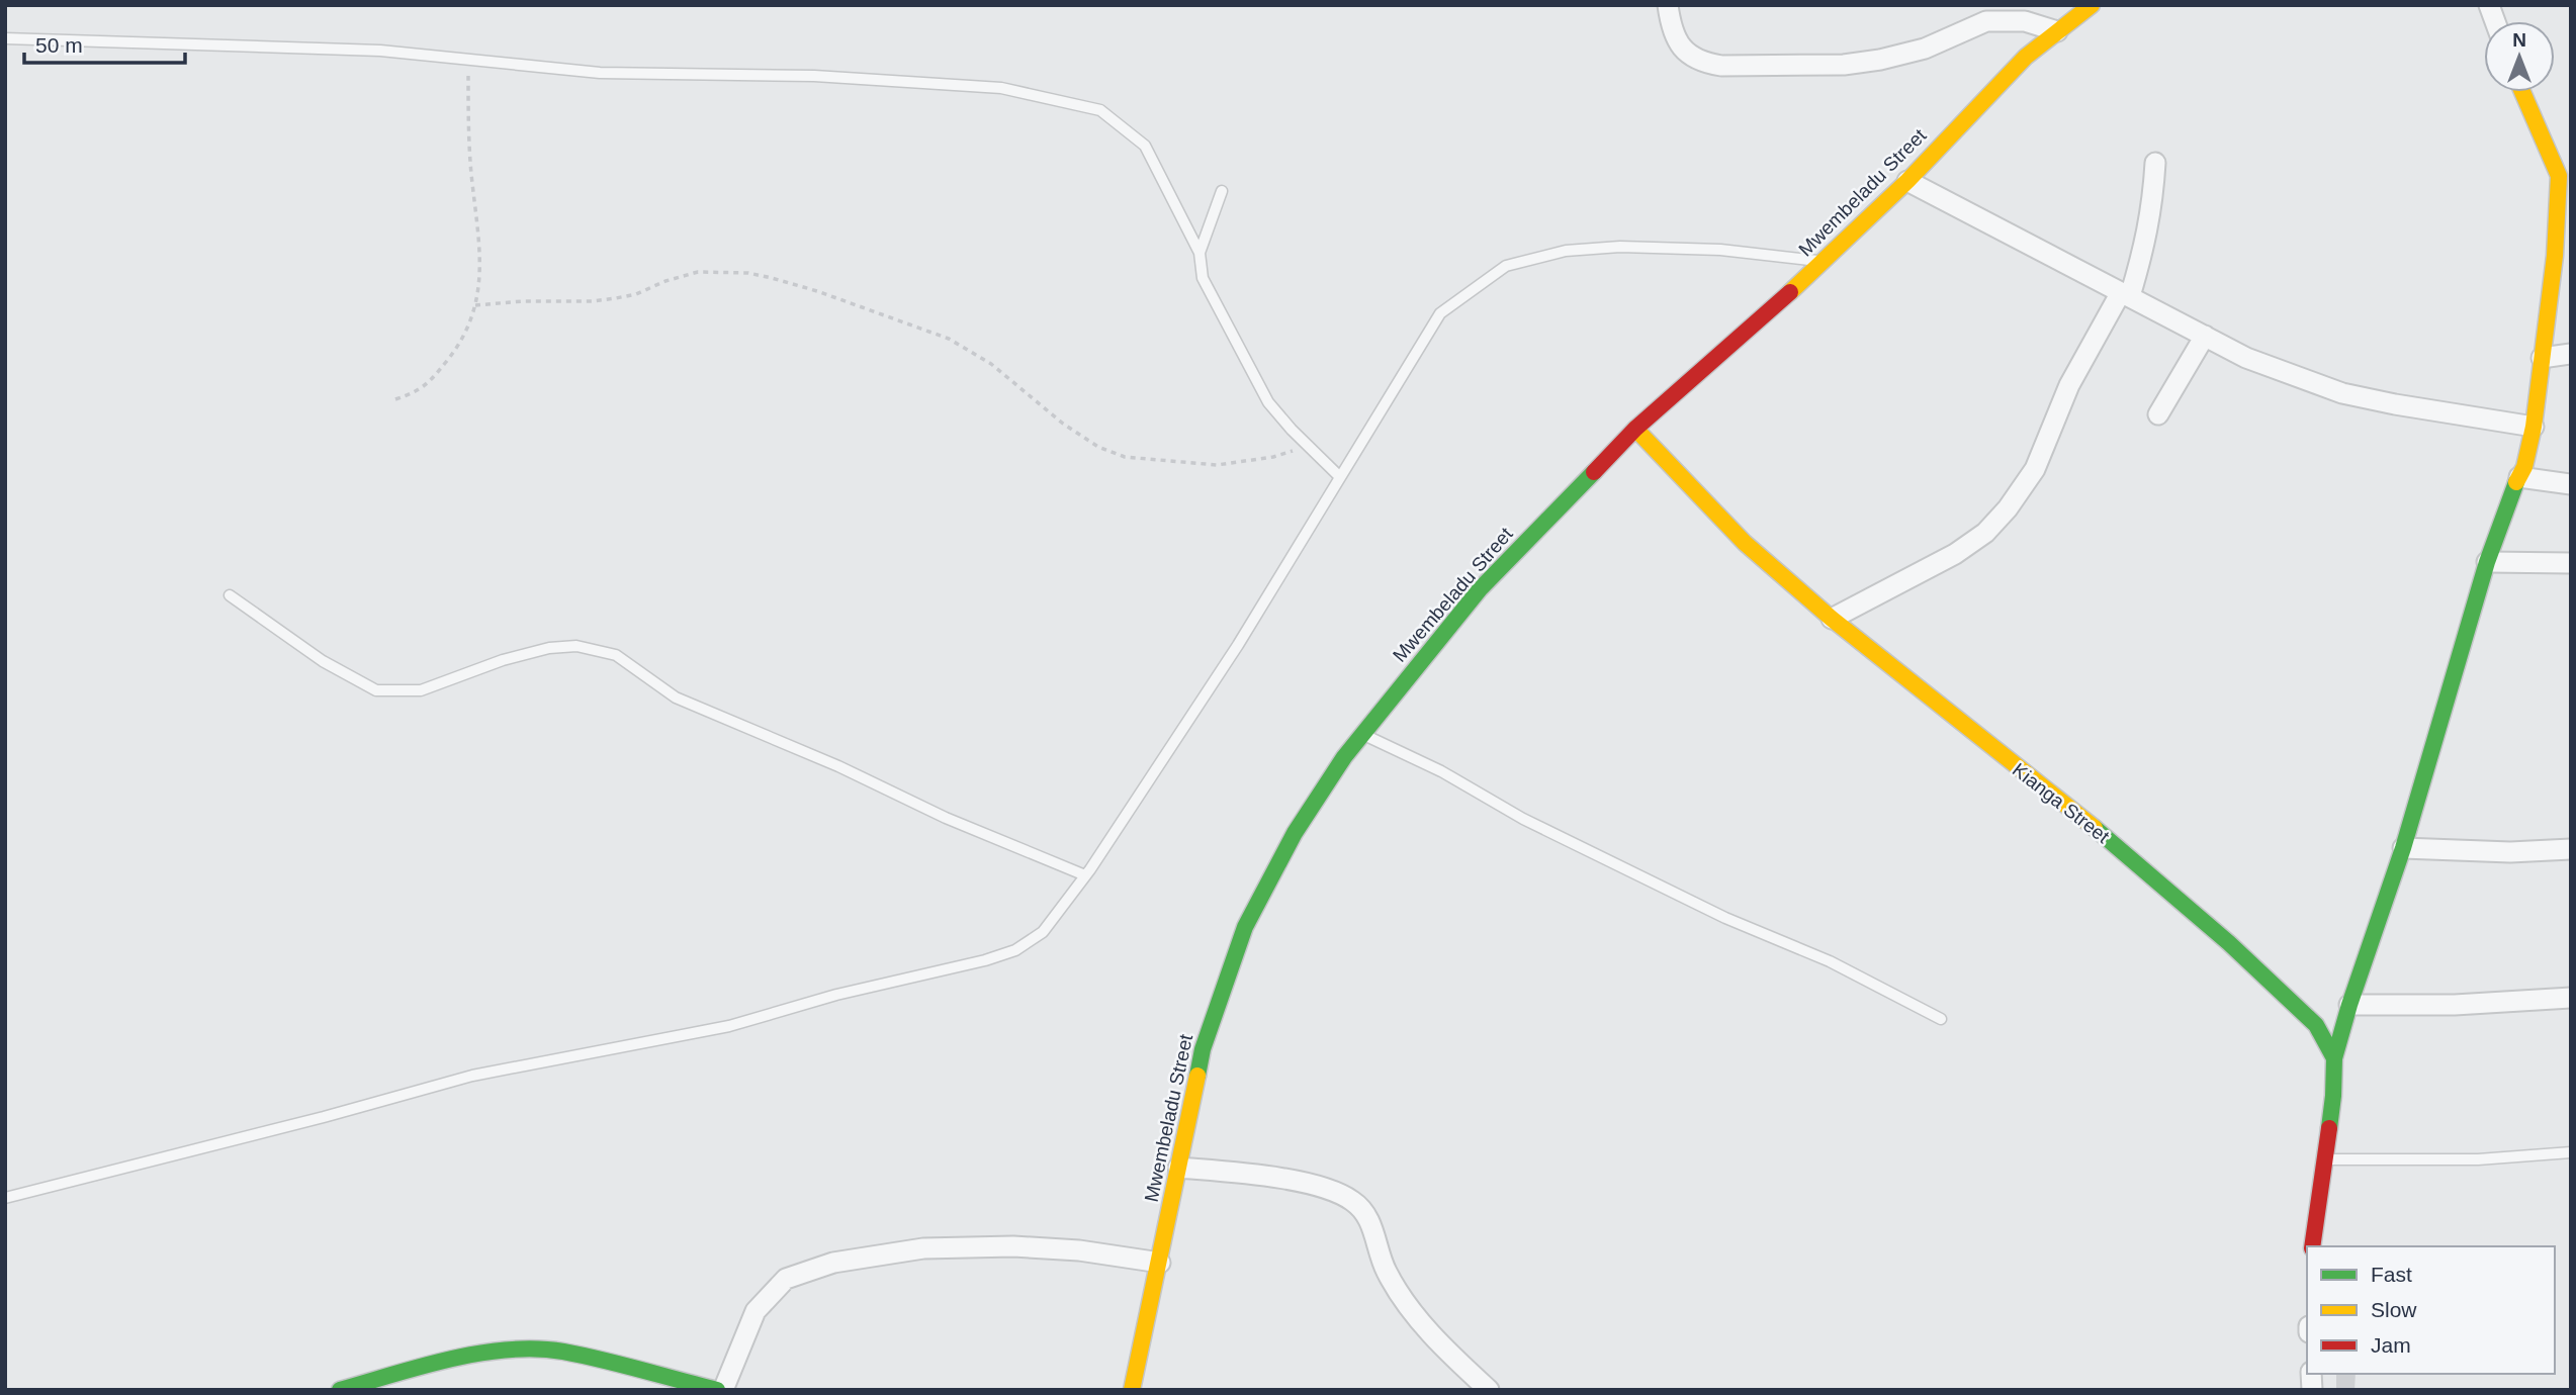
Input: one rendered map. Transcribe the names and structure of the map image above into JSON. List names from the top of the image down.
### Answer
{
  "streets": {
    "street": ["Mwembeladu Street", "Kianga Street"]
  },
  "crossings": [
    ["Mwembeladu Street", "Kianga Street"]
  ],
  "legend": ["Fast", "Slow", "Jam"],
  "scale_bar": "50 m",
  "north": "top"
}
